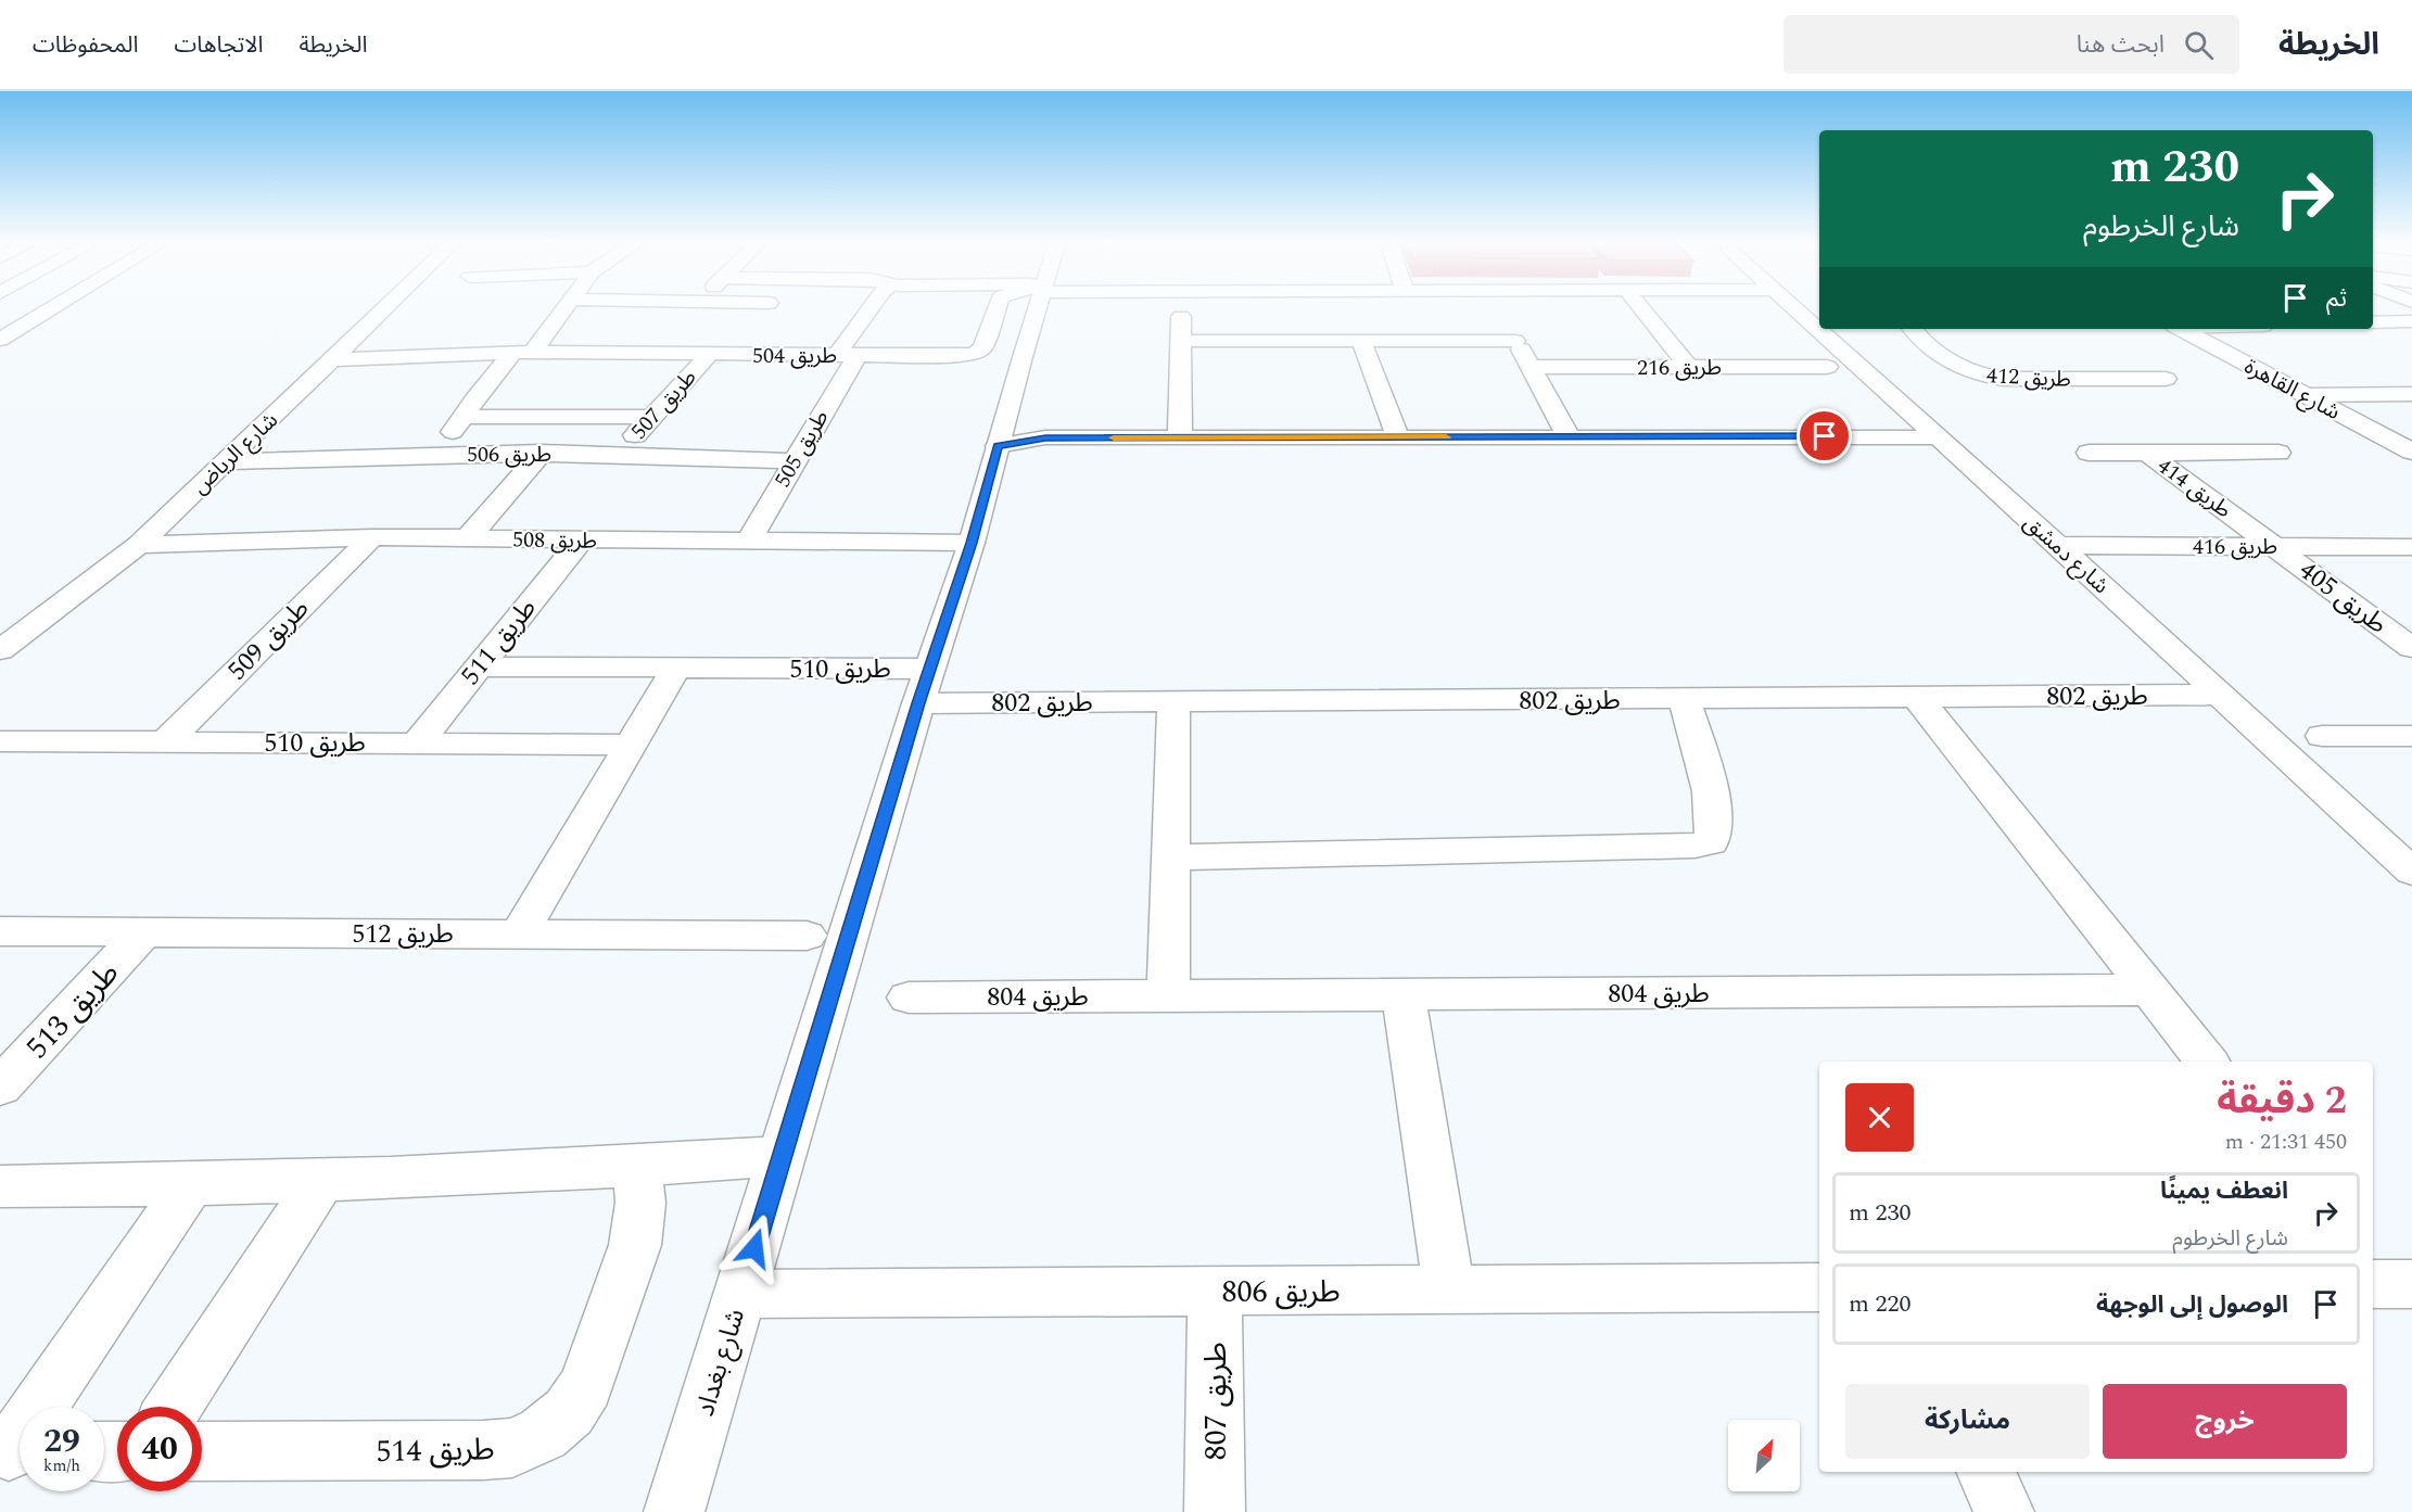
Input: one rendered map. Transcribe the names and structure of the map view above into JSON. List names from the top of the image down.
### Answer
{
  "streets": {
    "street": [
      "طريق 504",
      "طريق 216",
      "طريق 412",
      "شارع القاهرة",
      "طريق 507",
      "طريق 505",
      "شارع الرياض",
      "طريق 506",
      "طريق 414",
      "طريق 508",
      "طريق 416",
      "شارع دمشق",
      "طريق 405",
      "طريق 509",
      "طريق 511",
      "طريق 510",
      "طريق 802",
      "طريق 512",
      "طريق 804",
      "طريق 513",
      "طريق 806",
      "شارع بغداد",
      "طريق 807",
      "طريق 514"
    ]
  },
  "crossings": [
    ["طريق 504", "طريق 507"],
    ["طريق 504", "طريق 505"],
    ["طريق 507", "طريق 506"],
    ["طريق 505", "طريق 506"],
    ["طريق 505", "طريق 508"],
    ["شارع الرياض", "طريق 506"],
    ["شارع الرياض", "طريق 508"],
    ["طريق 414", "طريق 416"],
    ["طريق 414", "طريق 405"],
    ["طريق 508", "طريق 509"],
    ["طريق 508", "طريق 511"],
    ["طريق 508", "شارع بغداد"],
    ["طريق 416", "شارع دمشق"],
    ["طريق 416", "طريق 405"],
    ["شارع دمشق", "طريق 802"],
    ["طريق 509", "طريق 510"],
    ["طريق 511", "طريق 510"],
    ["طريق 510", "طريق 802"],
    ["طريق 510", "شارع بغداد"],
    ["طريق 802", "شارع بغداد"],
    ["طريق 512", "طريق 513"],
    ["طريق 806", "شارع بغداد"],
    ["طريق 806", "طريق 807"]
  ],
  "north": "top right",
  "page": {
    "header": "الخريطة",
    "search": "ابحث هنا",
    "nav": ["الخريطة", "الاتجاهات", "المحفوظات"],
    "turn": ["230 m", "شارع الخرطوم"],
    "then": "ثم",
    "heading": ["2 دقيقة", "450 m · 21:31"],
    "list": [
      {
        "name": "انعطف يمينًا",
        "note": "شارع الخرطوم",
        "value": "230 m"
      },
      {
        "name": "الوصول إلى الوجهة",
        "value": "220 m"
      }
    ],
    "buttons": ["خروج", "مشاركة"],
    "speed": "29 km/h",
    "limit": "40"
  }
}
